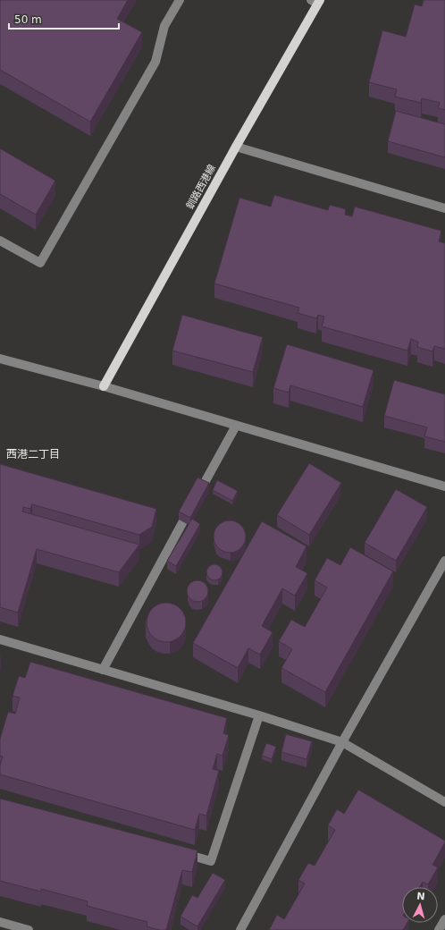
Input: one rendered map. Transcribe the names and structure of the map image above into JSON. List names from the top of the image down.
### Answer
{
  "streets": {
    "main road": ["釧路西港線"]
  },
  "districts": ["西港二丁目"],
  "scale_bar": "50 m",
  "north": "top"
}
